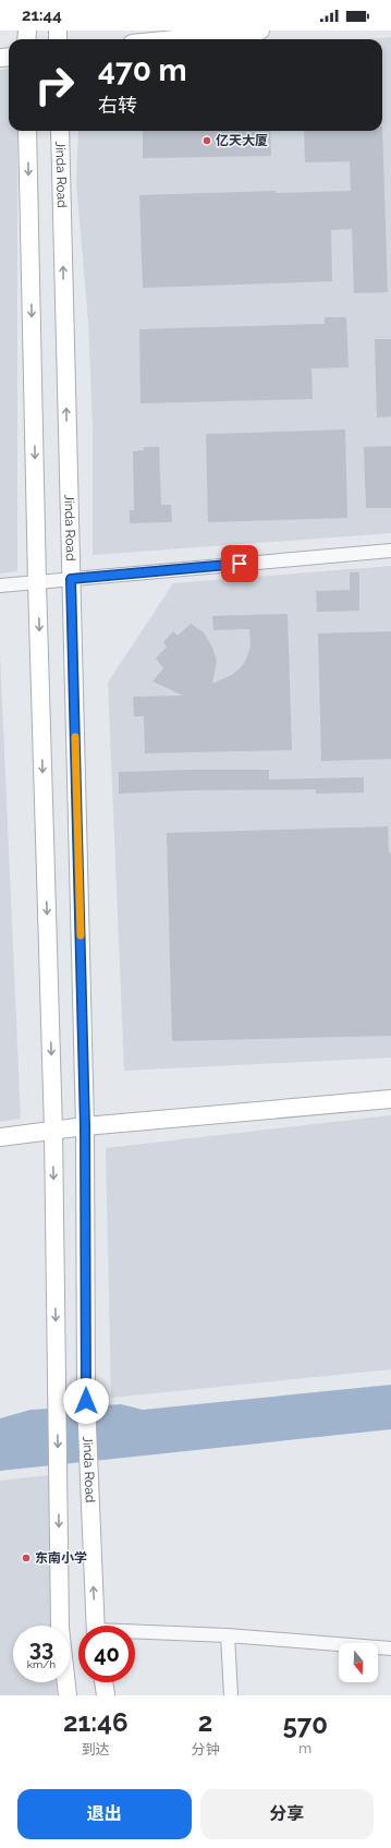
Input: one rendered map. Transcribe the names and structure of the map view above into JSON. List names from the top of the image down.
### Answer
{
  "streets": {
    "street": ["Jinda Road"]
  },
  "places": ["亿天大厦", "东南小学"],
  "north": "bottom",
  "page": {
    "status": "21:44",
    "turn": ["470 m", "右转"],
    "speed": "33 km/h",
    "limit": "40",
    "eta": [
      "21:46",
      "到达",
      "2",
      "分钟",
      "570",
      "m"
    ],
    "buttons": ["退出", "分享"]
  }
}
